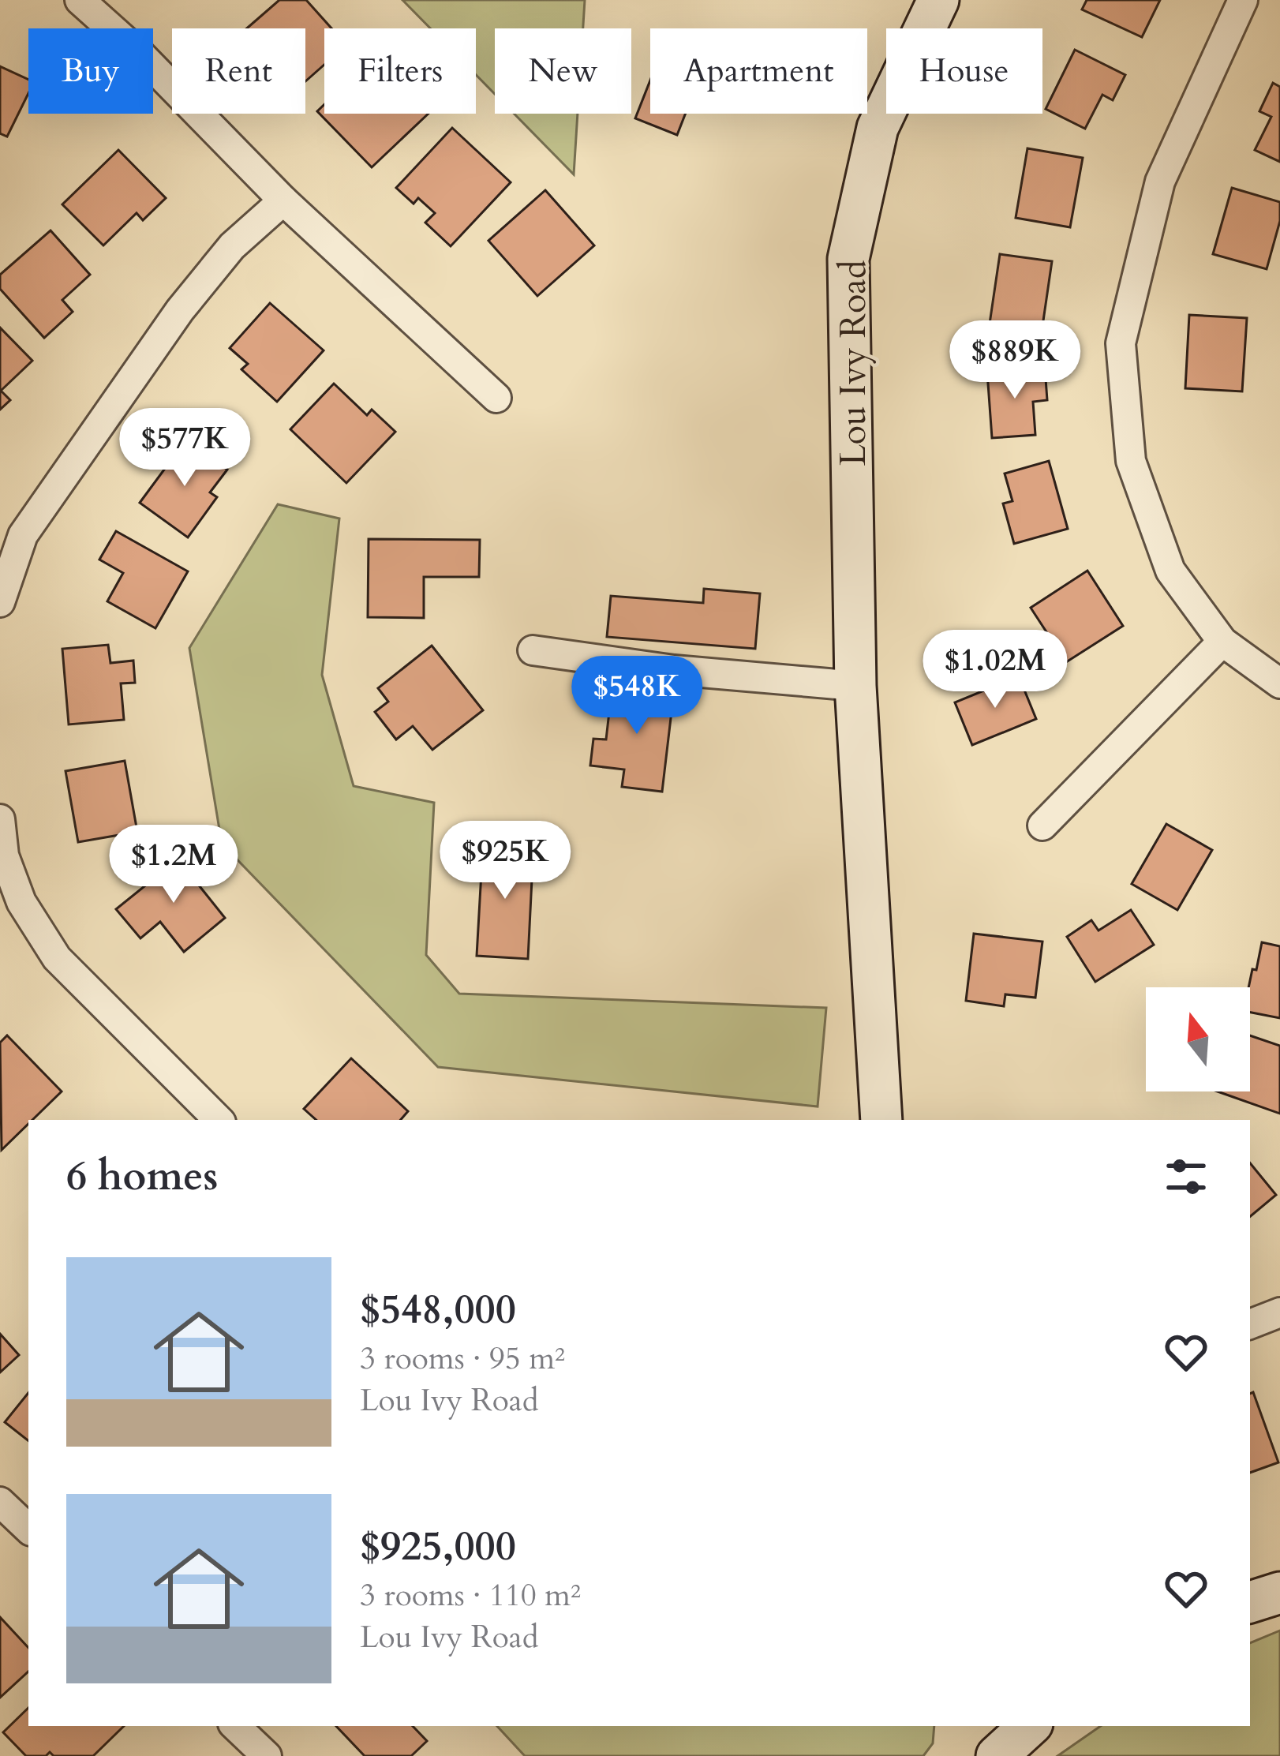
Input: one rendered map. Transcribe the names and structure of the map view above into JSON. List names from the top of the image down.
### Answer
{
  "streets": {
    "street": ["Lou Ivy Road"]
  },
  "north": "top",
  "page": {
    "chip": [
      "Buy",
      "Rent",
      "Filters",
      "New",
      "Apartment",
      "House"
    ],
    "price": [
      "$889K",
      "$577K",
      "$1.02M",
      "$548K",
      "$925K",
      "$1.2M"
    ],
    "heading": "6 homes",
    "list": [
      {
        "name": "$548,000",
        "note": "3 rooms · 95 m² · Lou Ivy Road"
      },
      {
        "name": "$925,000",
        "note": "3 rooms · 110 m² · Lou Ivy Road"
      }
    ]
  }
}
